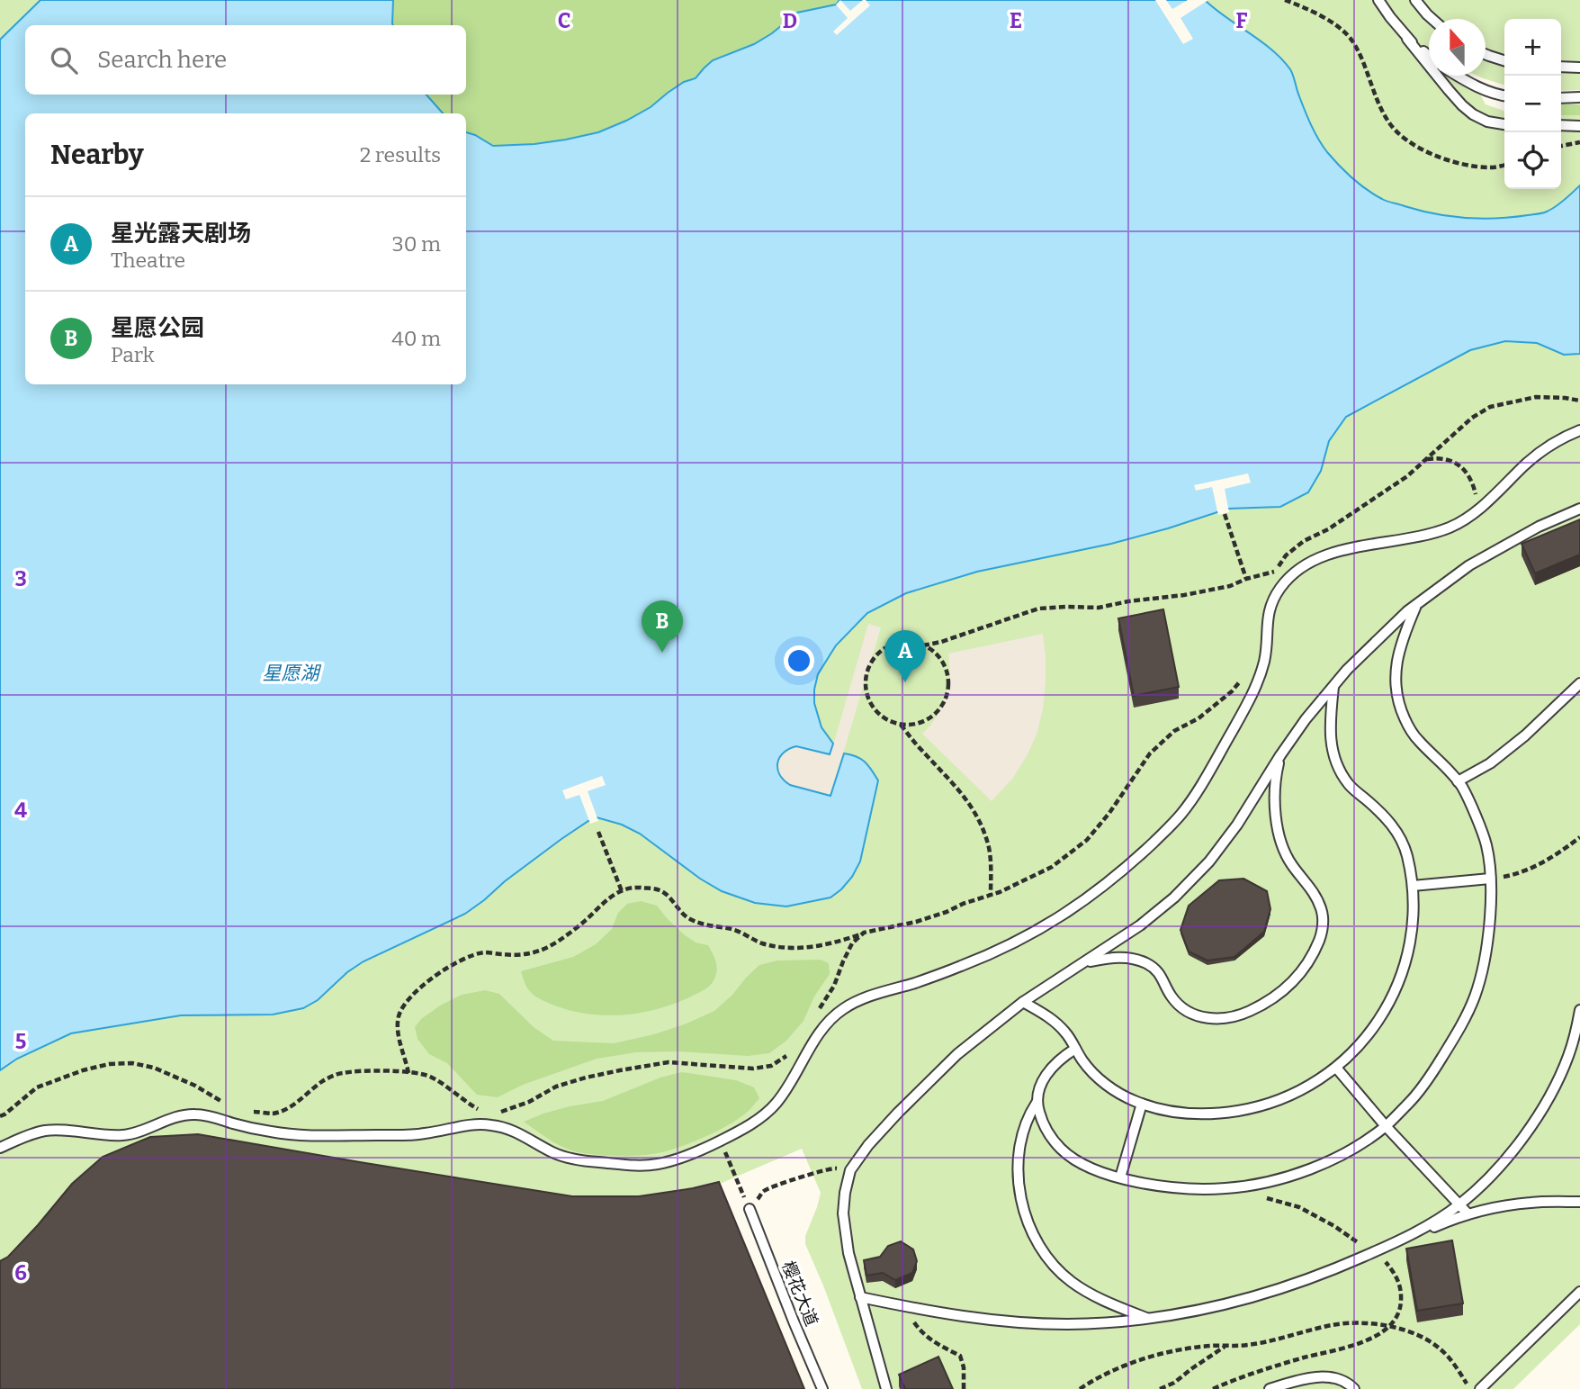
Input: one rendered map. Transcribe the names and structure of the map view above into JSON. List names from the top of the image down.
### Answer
{
  "streets": {
    "lane": ["樱花大道"]
  },
  "water": ["星愿湖"],
  "north": "top",
  "page": {
    "map_buttons": ["+", "−"],
    "search": "Search here",
    "heading": ["Nearby", "2 results"],
    "list": [
      {
        "mark": "A",
        "name": "星光露天剧场",
        "note": "Theatre",
        "value": "30 m"
      },
      {
        "mark": "B",
        "name": "星愿公园",
        "note": "Park",
        "value": "40 m"
      }
    ],
    "pins": ["B", "A"]
  },
  "grid": {
    "columns": [
      "C",
      "D",
      "E",
      "F"
    ],
    "rows": [
      "3",
      "4",
      "5",
      "6"
    ]
  }
}
